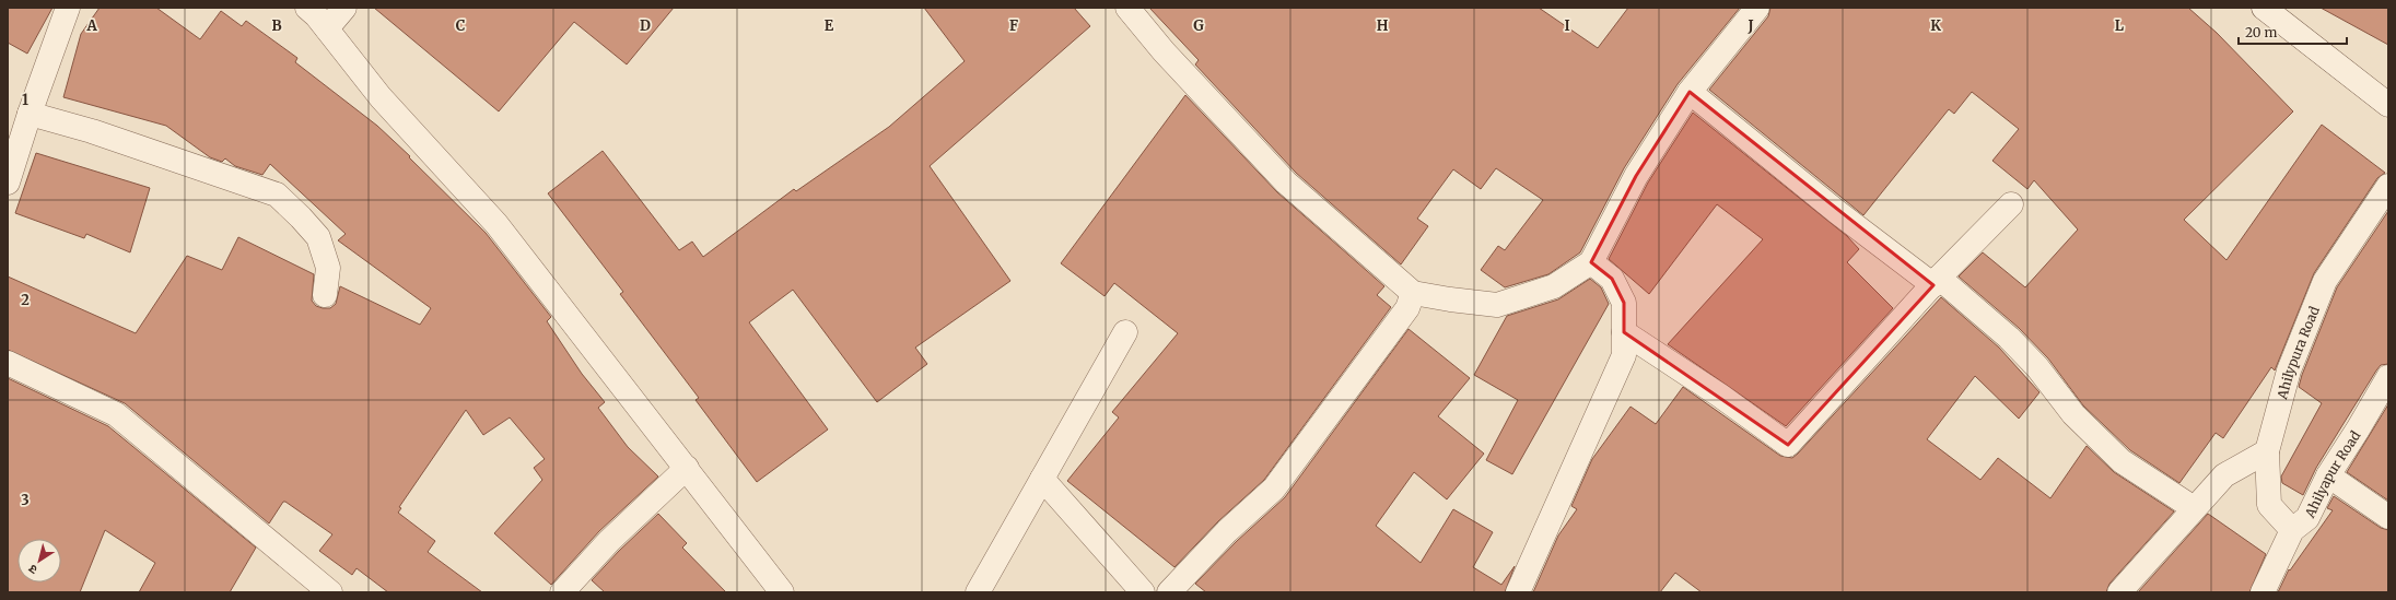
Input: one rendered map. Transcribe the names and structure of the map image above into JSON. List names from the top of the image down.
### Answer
{
  "streets": {
    "street": ["Ahilypura Road", "Ahilyapur Road"]
  },
  "crossings": [
    ["Ahilypura Road", "Ahilyapur Road"]
  ],
  "scale_bar": "20 m",
  "north": "bottom left",
  "grid": {
    "columns": [
      "A",
      "B",
      "C",
      "D",
      "E",
      "F",
      "G",
      "H",
      "I",
      "J",
      "K",
      "L"
    ],
    "rows": ["1", "2", "3"]
  }
}
